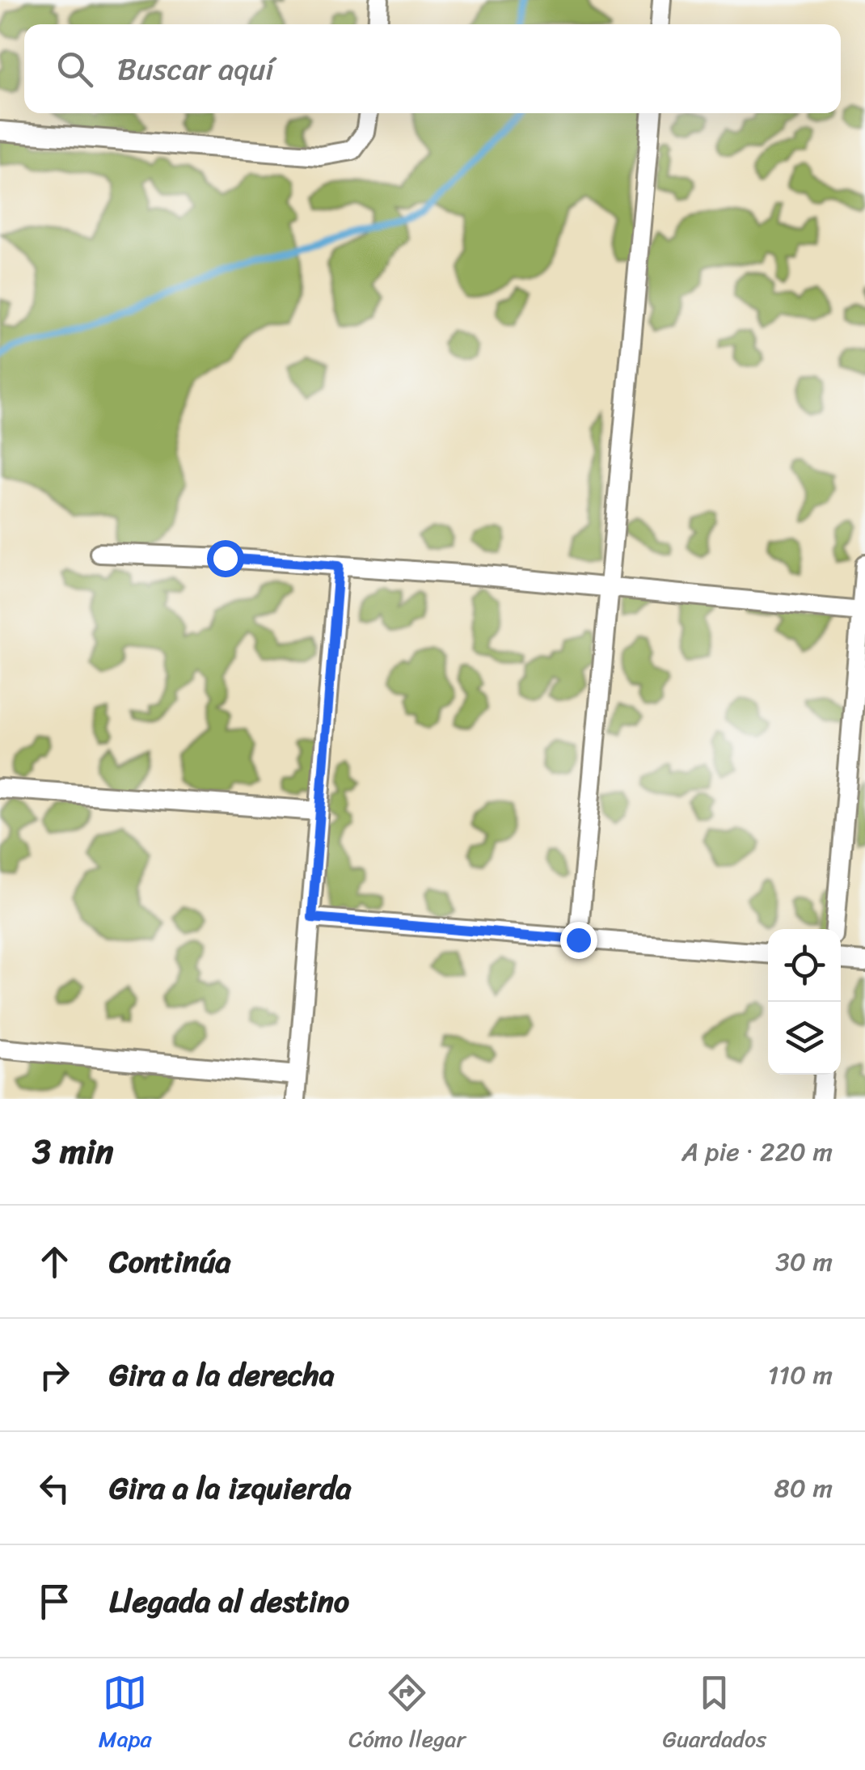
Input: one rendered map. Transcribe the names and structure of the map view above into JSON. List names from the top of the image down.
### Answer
{
  "page": {
    "search": "Buscar aquí",
    "heading": ["3 min", "A pie · 220 m"],
    "list": [
      ["Continúa", "30 m"],
      ["Gira a la derecha", "110 m"],
      ["Gira a la izquierda", "80 m"],
      "Llegada al destino"
    ],
    "nav": ["Mapa", "Cómo llegar", "Guardados"]
  }
}
